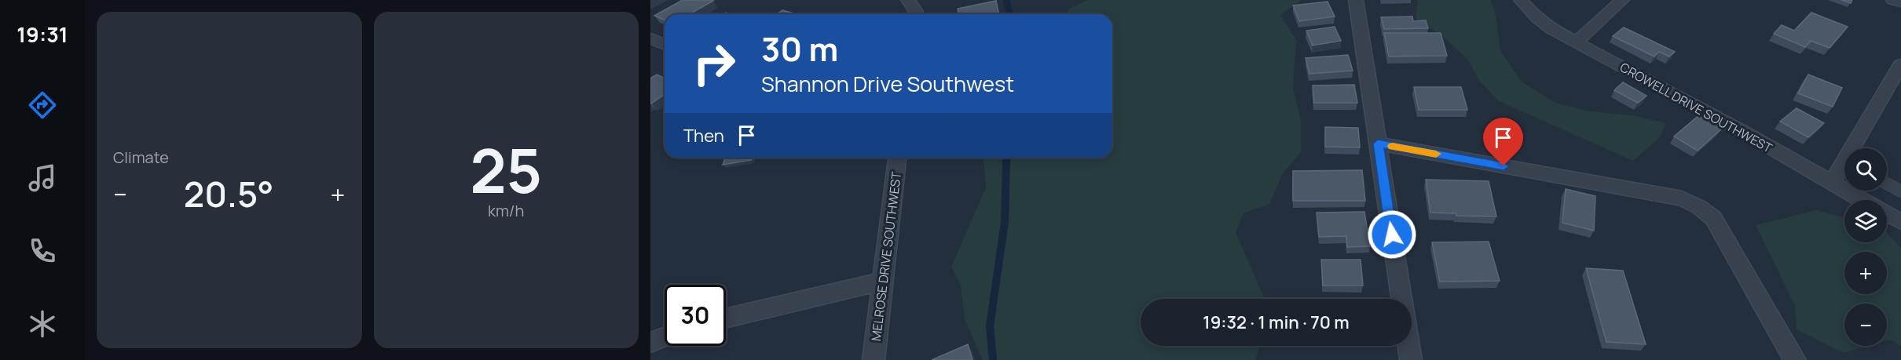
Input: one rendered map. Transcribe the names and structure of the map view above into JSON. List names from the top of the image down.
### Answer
{
  "streets": {
    "street": ["CROWELL DRIVE SOUTHWEST", "MELROSE DRIVE SOUTHWEST"]
  },
  "page": {
    "tabs": "19:31",
    "tile": [
      "Climate",
      ["25", "km/h"]
    ],
    "turn": ["30 m", "Shannon Drive Southwest"],
    "then": "Then",
    "map_buttons": ["+", "−"],
    "heat": ["−", "20.5°", "+"],
    "limit": "30",
    "trip": "19:32 · 1 min · 70 m"
  }
}
